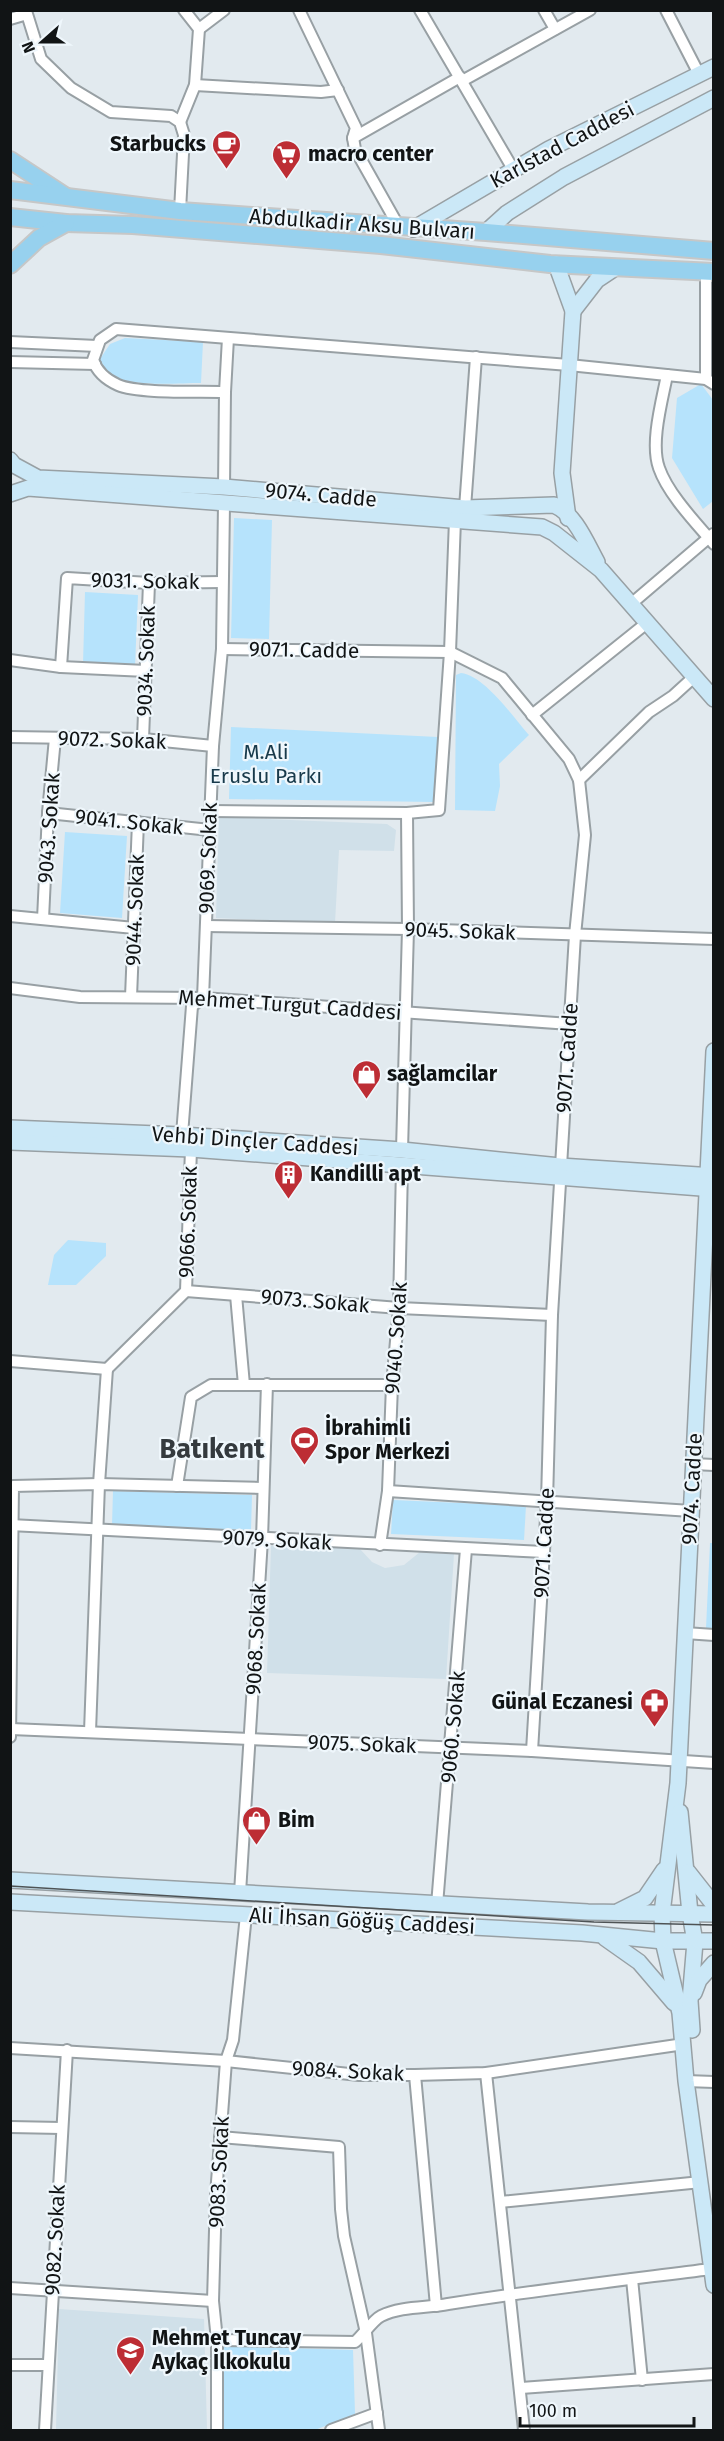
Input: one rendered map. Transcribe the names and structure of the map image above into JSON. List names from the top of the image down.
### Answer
{
  "streets": {
    "main road": ["Abdulkadir Aksu Bulvarı"],
    "street": [
      "Karlstad Caddesi",
      "9074. Cadde",
      "9031. Sokak",
      "9071. Cadde",
      "9034. Sokak",
      "9072. Sokak",
      "9041. Sokak",
      "9043. Sokak",
      "9069. Sokak",
      "9044. Sokak",
      "9045. Sokak",
      "Mehmet Turgut Caddesi",
      "Vehbi Dinçler Caddesi",
      "9066. Sokak",
      "9073. Sokak",
      "9040. Sokak",
      "9079. Sokak",
      "9068. Sokak",
      "9060. Sokak",
      "9075. Sokak",
      "Ali İhsan Göğüş Caddesi",
      "9084. Sokak",
      "9083. Sokak",
      "9082. Sokak"
    ]
  },
  "crossings": [
    ["Karlstad Caddesi", "Abdulkadir Aksu Bulvarı"],
    ["9074. Cadde", "9069. Sokak"],
    ["9074. Cadde", "9075. Sokak"],
    ["9031. Sokak", "9034. Sokak"],
    ["9031. Sokak", "9069. Sokak"],
    ["9071. Cadde", "9069. Sokak"],
    ["9071. Cadde", "9045. Sokak"],
    ["9071. Cadde", "Mehmet Turgut Caddesi"],
    ["9071. Cadde", "Vehbi Dinçler Caddesi"],
    ["9071. Cadde", "9073. Sokak"],
    ["9071. Cadde", "9079. Sokak"],
    ["9071. Cadde", "9075. Sokak"],
    ["9034. Sokak", "9072. Sokak"],
    ["9072. Sokak", "9043. Sokak"],
    ["9072. Sokak", "9069. Sokak"],
    ["9041. Sokak", "9043. Sokak"],
    ["9041. Sokak", "9069. Sokak"],
    ["9041. Sokak", "9044. Sokak"],
    ["9069. Sokak", "9045. Sokak"],
    ["9069. Sokak", "Mehmet Turgut Caddesi"],
    ["9069. Sokak", "Vehbi Dinçler Caddesi"],
    ["9044. Sokak", "Mehmet Turgut Caddesi"],
    ["9066. Sokak", "9073. Sokak"],
    ["9073. Sokak", "9040. Sokak"],
    ["9040. Sokak", "9079. Sokak"],
    ["9079. Sokak", "9068. Sokak"],
    ["9079. Sokak", "9060. Sokak"],
    ["9068. Sokak", "9075. Sokak"],
    ["9068. Sokak", "Ali İhsan Göğüş Caddesi"],
    ["9060. Sokak", "9075. Sokak"],
    ["9060. Sokak", "Ali İhsan Göğüş Caddesi"],
    ["Ali İhsan Göğüş Caddesi", "9083. Sokak"],
    ["9084. Sokak", "9083. Sokak"],
    ["9084. Sokak", "9082. Sokak"]
  ],
  "districts": ["Batıkent"],
  "parks": ["M.Ali Eruslu Parkı"],
  "places": {
    "cafe": ["Starbucks"],
    "supermarket": ["macro center"],
    "shop": ["sağlamcilar", "Bim"],
    "building": ["Kandilli apt"],
    "sports": ["İbrahimli Spor Merkezi"],
    "pharmacy": ["Günal Eczanesi"],
    "school or university": ["Mehmet Tuncay Aykaç İlkokulu"]
  },
  "scale_bar": "100 m",
  "north": "left"
}
